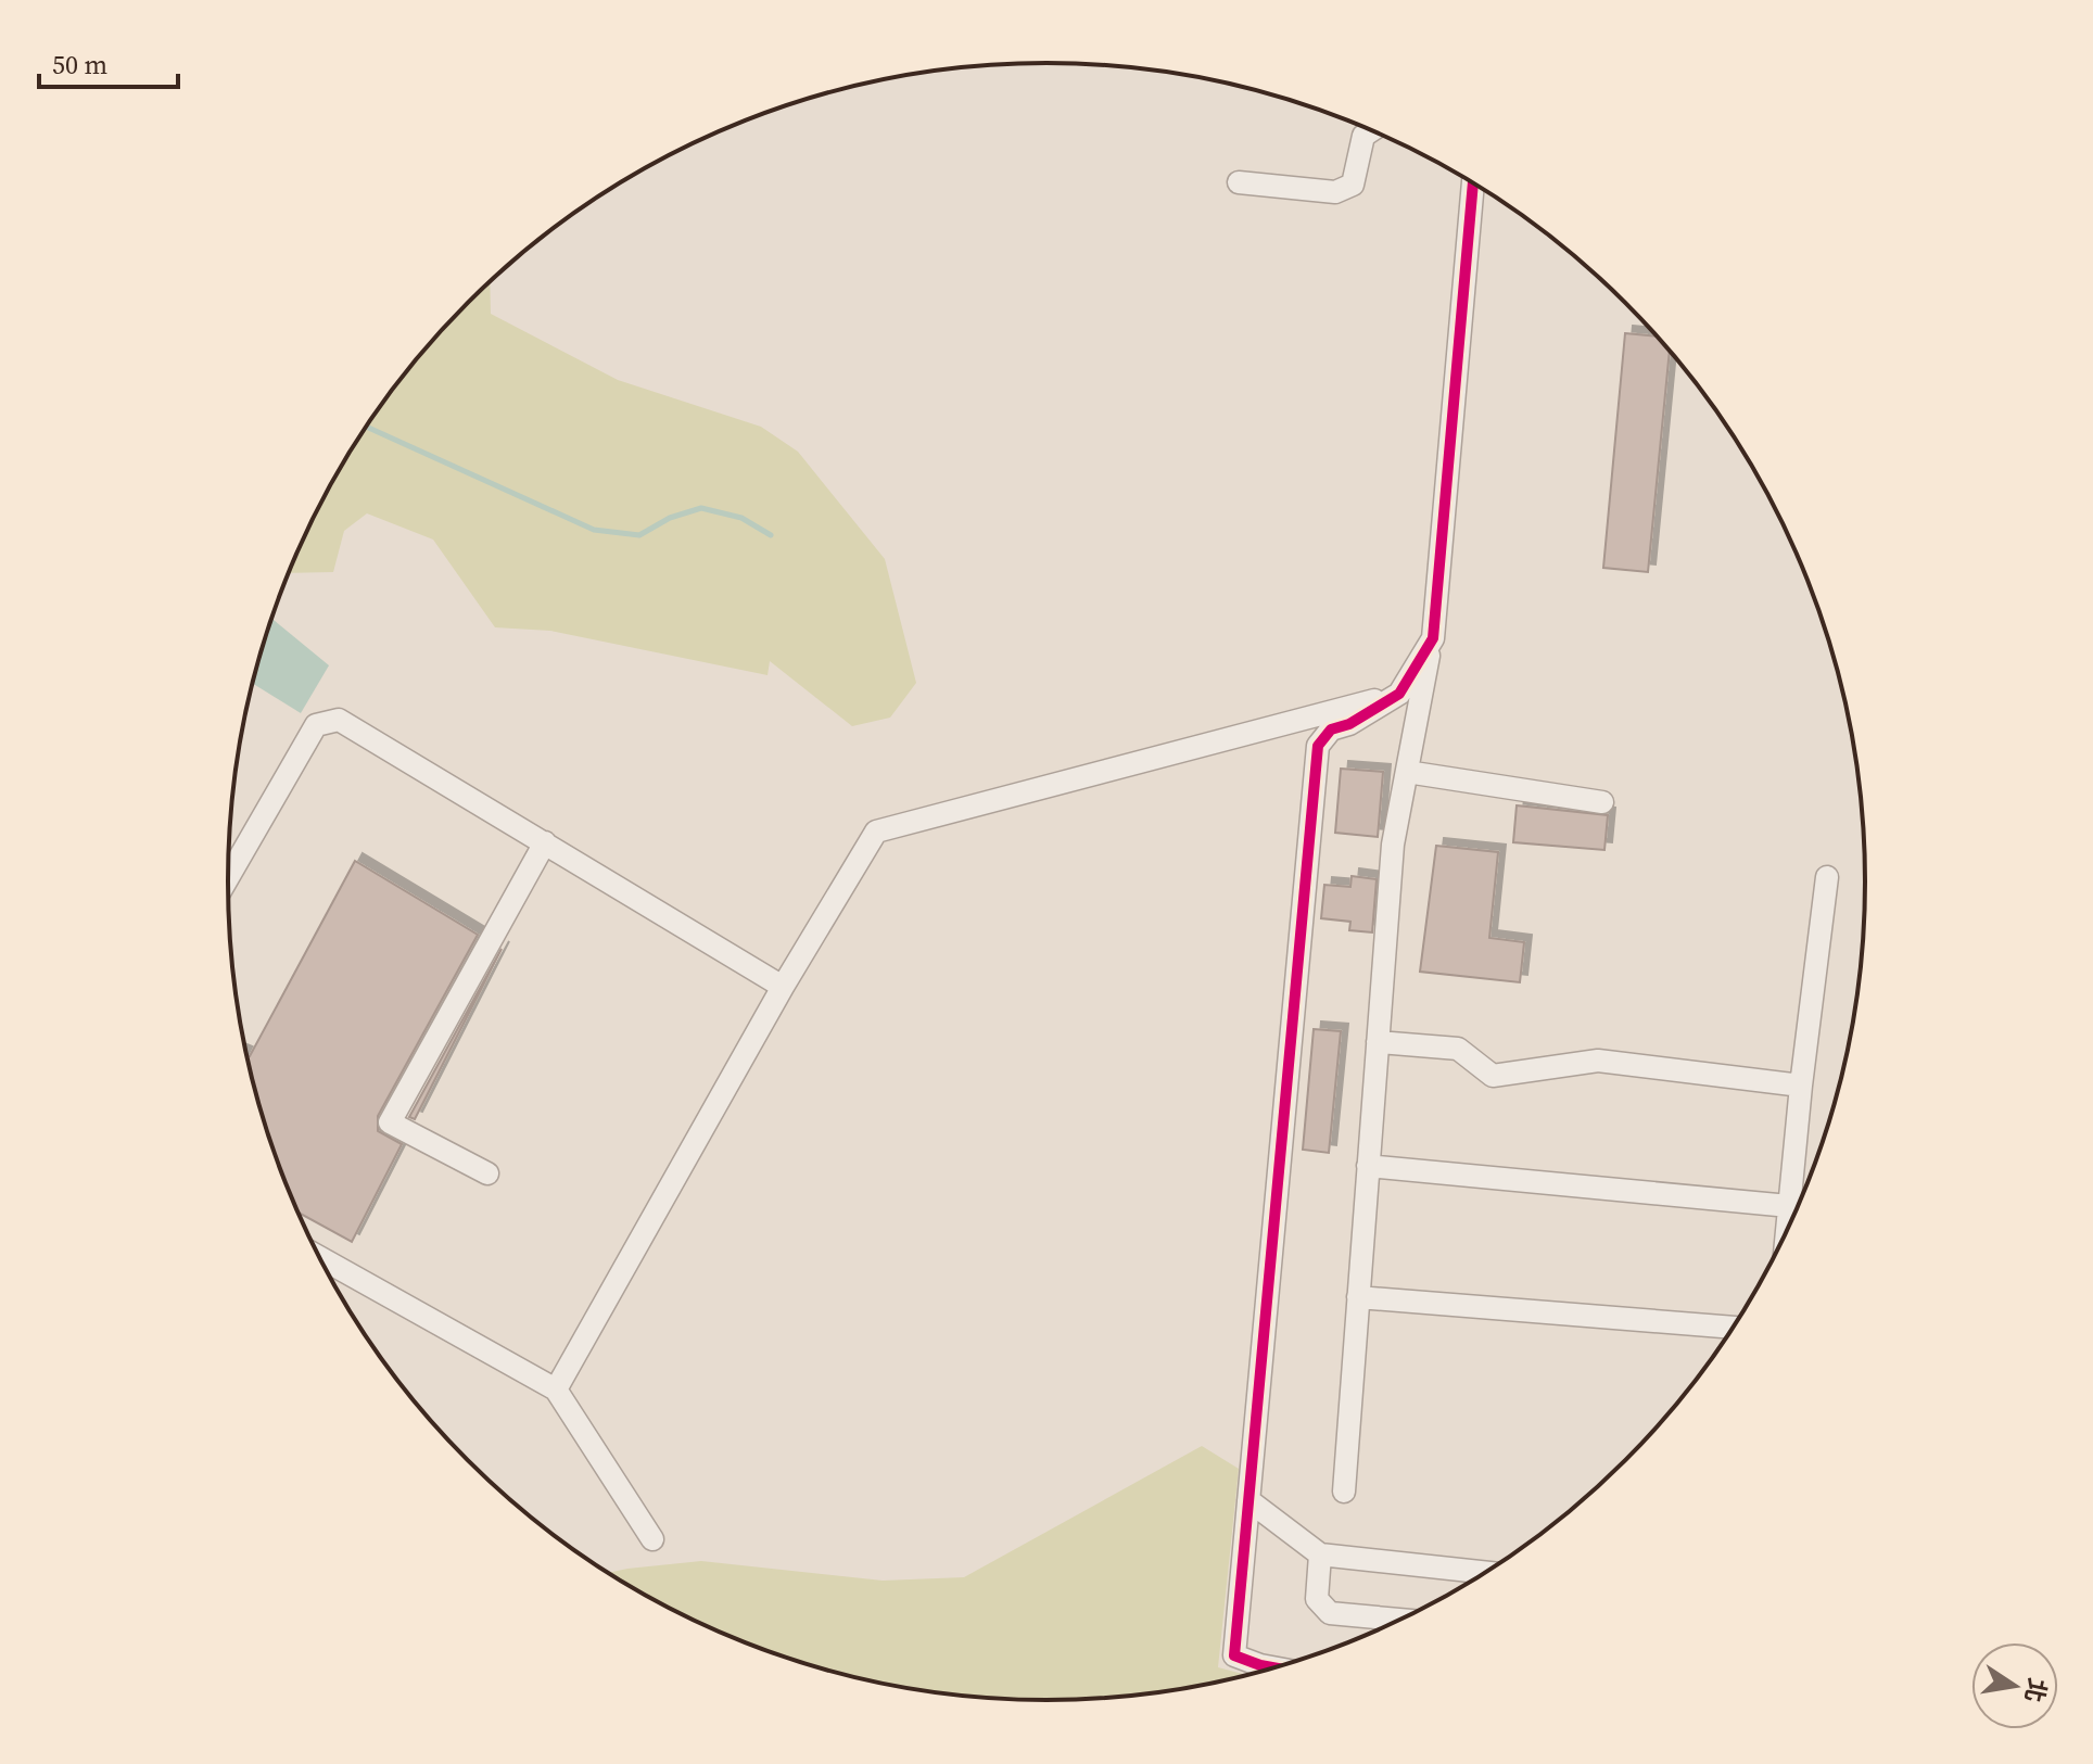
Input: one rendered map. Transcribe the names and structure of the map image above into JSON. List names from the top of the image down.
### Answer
{
  "scale_bar": "50 m",
  "north": "right"
}
